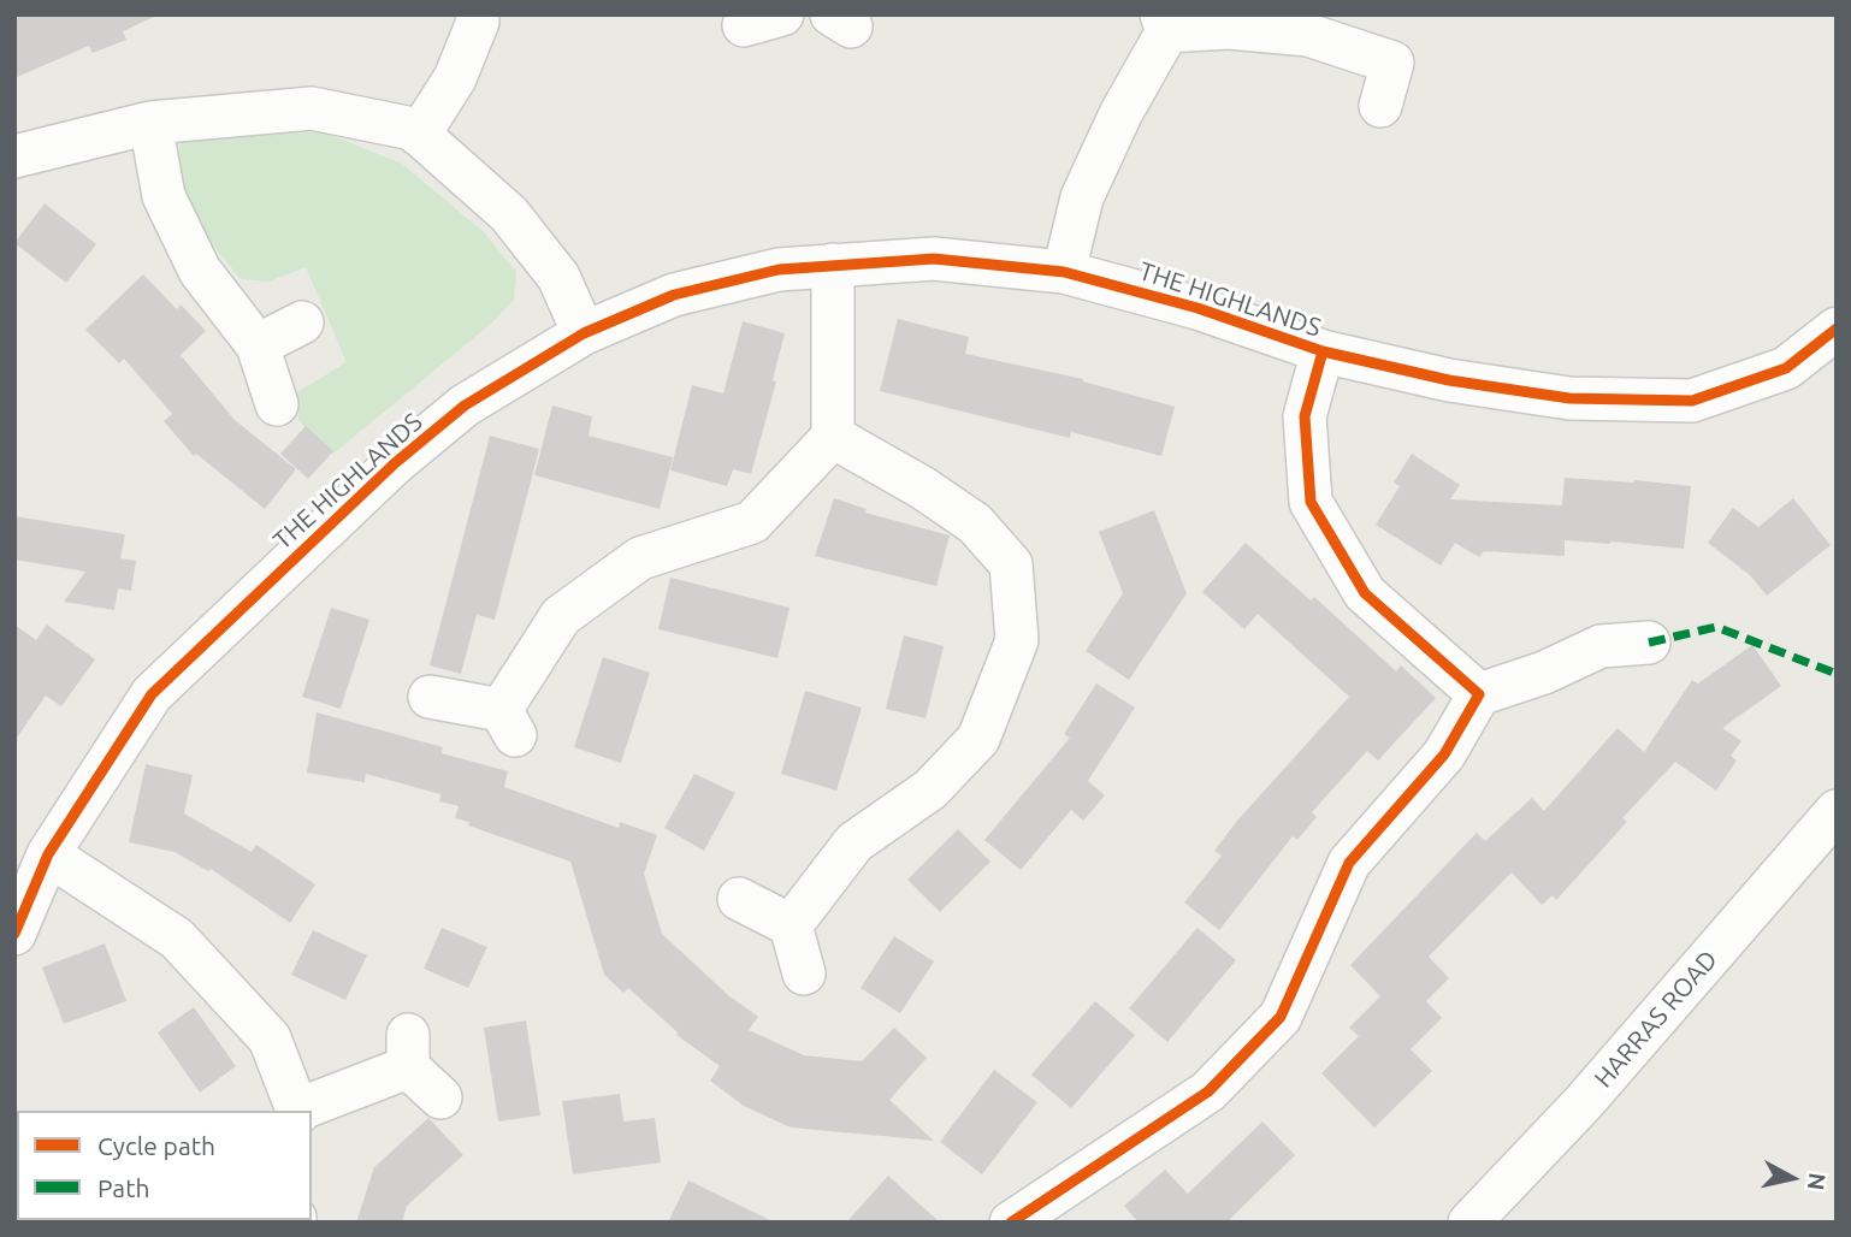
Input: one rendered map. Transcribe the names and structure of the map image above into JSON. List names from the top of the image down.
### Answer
{
  "streets": {
    "street": ["THE HIGHLANDS", "HARRAS ROAD"]
  },
  "legend": ["Cycle path", "Path"],
  "north": "right"
}
